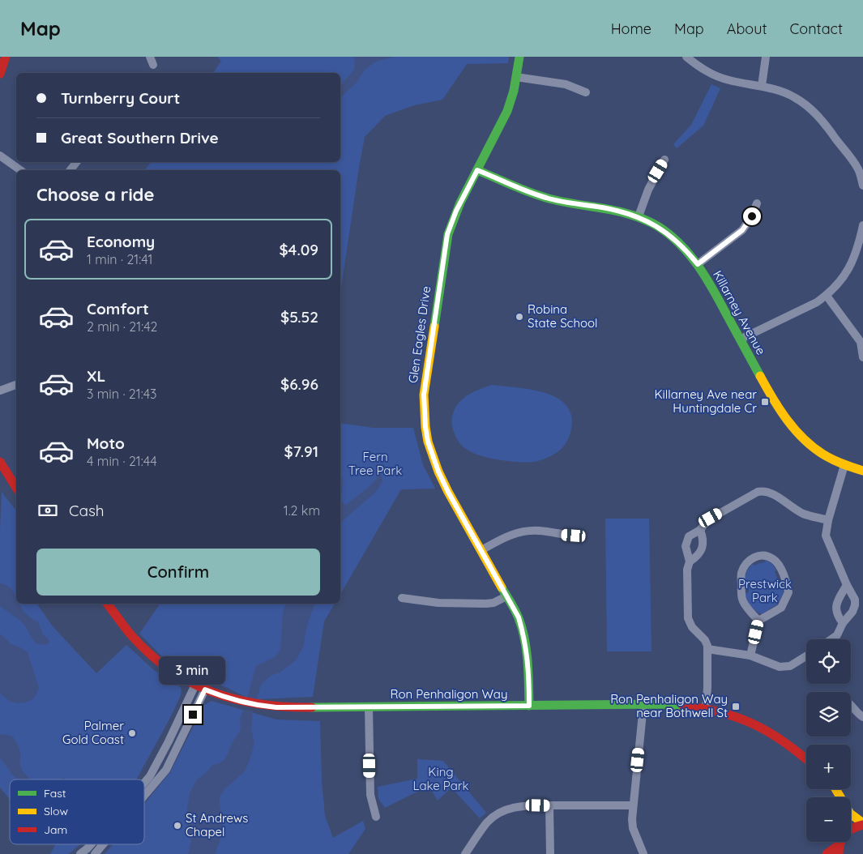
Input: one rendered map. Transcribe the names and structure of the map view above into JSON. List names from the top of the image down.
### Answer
{
  "streets": {
    "street": ["Killarney Avenue", "Glen Eagles Drive", "Ron Penhaligon Way"]
  },
  "crossings": [
    ["Killarney Avenue", "Glen Eagles Drive"],
    ["Glen Eagles Drive", "Ron Penhaligon Way"]
  ],
  "parks": ["Fern Tree Park", "Prestwick Park", "King Lake Park"],
  "places": {
    "other": ["Robina State School", "Palmer Gold Coast", "St Andrews Chapel"],
    "transit": ["Killarney Ave near Huntingdale Cr", "Ron Penhaligon Way near Bothwell St"]
  },
  "legend": ["Fast", "Slow", "Jam"],
  "page": {
    "header": "Map",
    "nav": [
      "Home",
      "Map",
      "About",
      "Contact"
    ],
    "banner": ["Turnberry Court", "Great Southern Drive"],
    "heading": "Choose a ride",
    "list": [
      {
        "name": "Economy",
        "note": "1 min · 21:41",
        "value": "$4.09"
      },
      {
        "name": "Comfort",
        "note": "2 min · 21:42",
        "value": "$5.52"
      },
      {
        "name": "XL",
        "note": "3 min · 21:43",
        "value": "$6.96"
      },
      {
        "name": "Moto",
        "note": "4 min · 21:44",
        "value": "$7.91"
      }
    ],
    "pay": ["Cash", "1.2 km"],
    "buttons": "Confirm",
    "map_buttons": ["+", "−"],
    "bubble": "3 min"
  }
}
